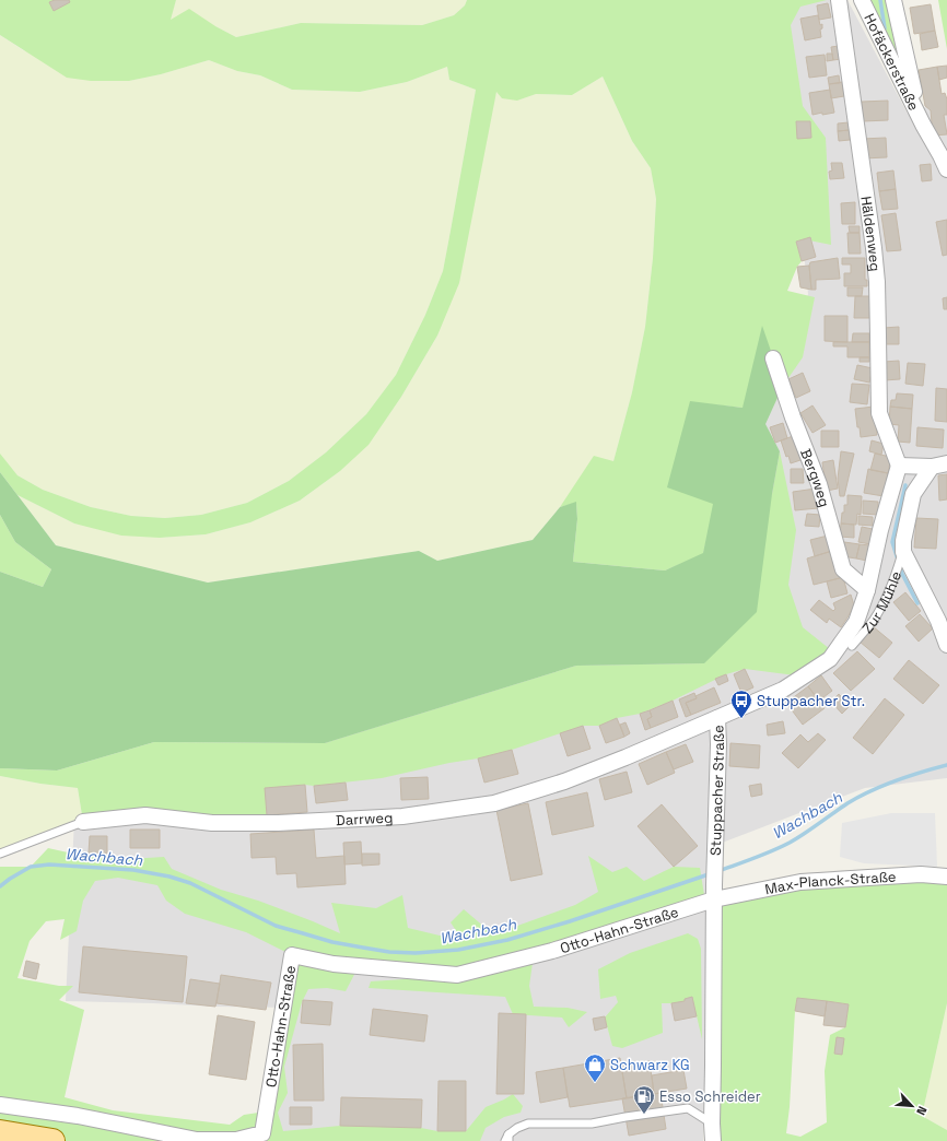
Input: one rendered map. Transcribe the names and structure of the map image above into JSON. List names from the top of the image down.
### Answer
{
  "streets": {
    "street": [
      "Hofäckerstraße",
      "Häldenweg",
      "Bergweg",
      "Zur Mühle",
      "Stuppacher Straße",
      "Darrweg",
      "Max-Planck-Straße",
      "Otto-Hahn-Straße"
    ]
  },
  "crossings": [
    ["Häldenweg", "Stuppacher Straße"],
    ["Bergweg", "Stuppacher Straße"],
    ["Stuppacher Straße", "Darrweg"],
    ["Stuppacher Straße", "Max-Planck-Straße"],
    ["Stuppacher Straße", "Otto-Hahn-Straße"],
    ["Max-Planck-Straße", "Otto-Hahn-Straße"]
  ],
  "water": ["Wachbach"],
  "places": {
    "bus stop": ["Stuppacher Str."],
    "shop": ["Schwarz KG"],
    "fuel station": ["Esso Schreider"]
  },
  "north": "bottom right"
}
